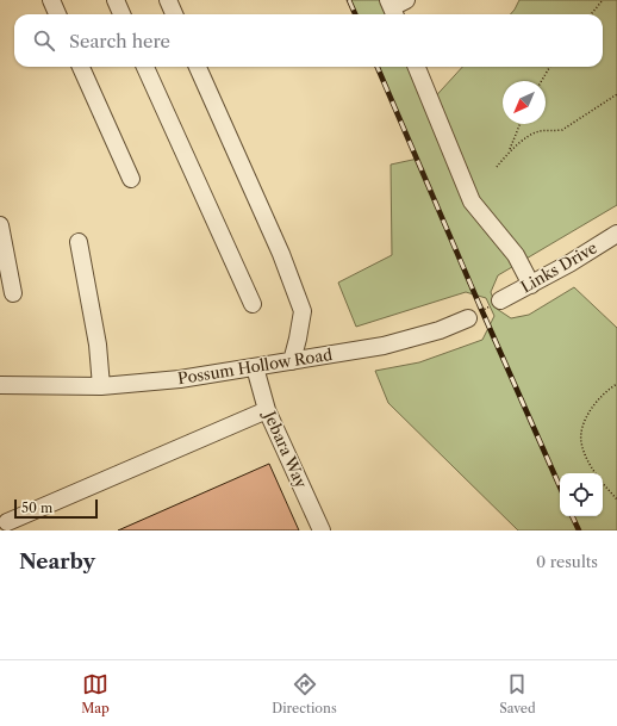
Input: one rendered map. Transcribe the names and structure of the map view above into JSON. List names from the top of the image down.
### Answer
{
  "streets": {
    "street": ["Links Drive", "Possum Hollow Road", "Jebara Way"]
  },
  "crossings": [
    ["Possum Hollow Road", "Jebara Way"]
  ],
  "scale_bar": "50 m",
  "north": "bottom left",
  "page": {
    "search": "Search here",
    "scale": "50 m",
    "heading": ["Nearby", "0 results"],
    "nav": ["Map", "Directions", "Saved"]
  }
}
